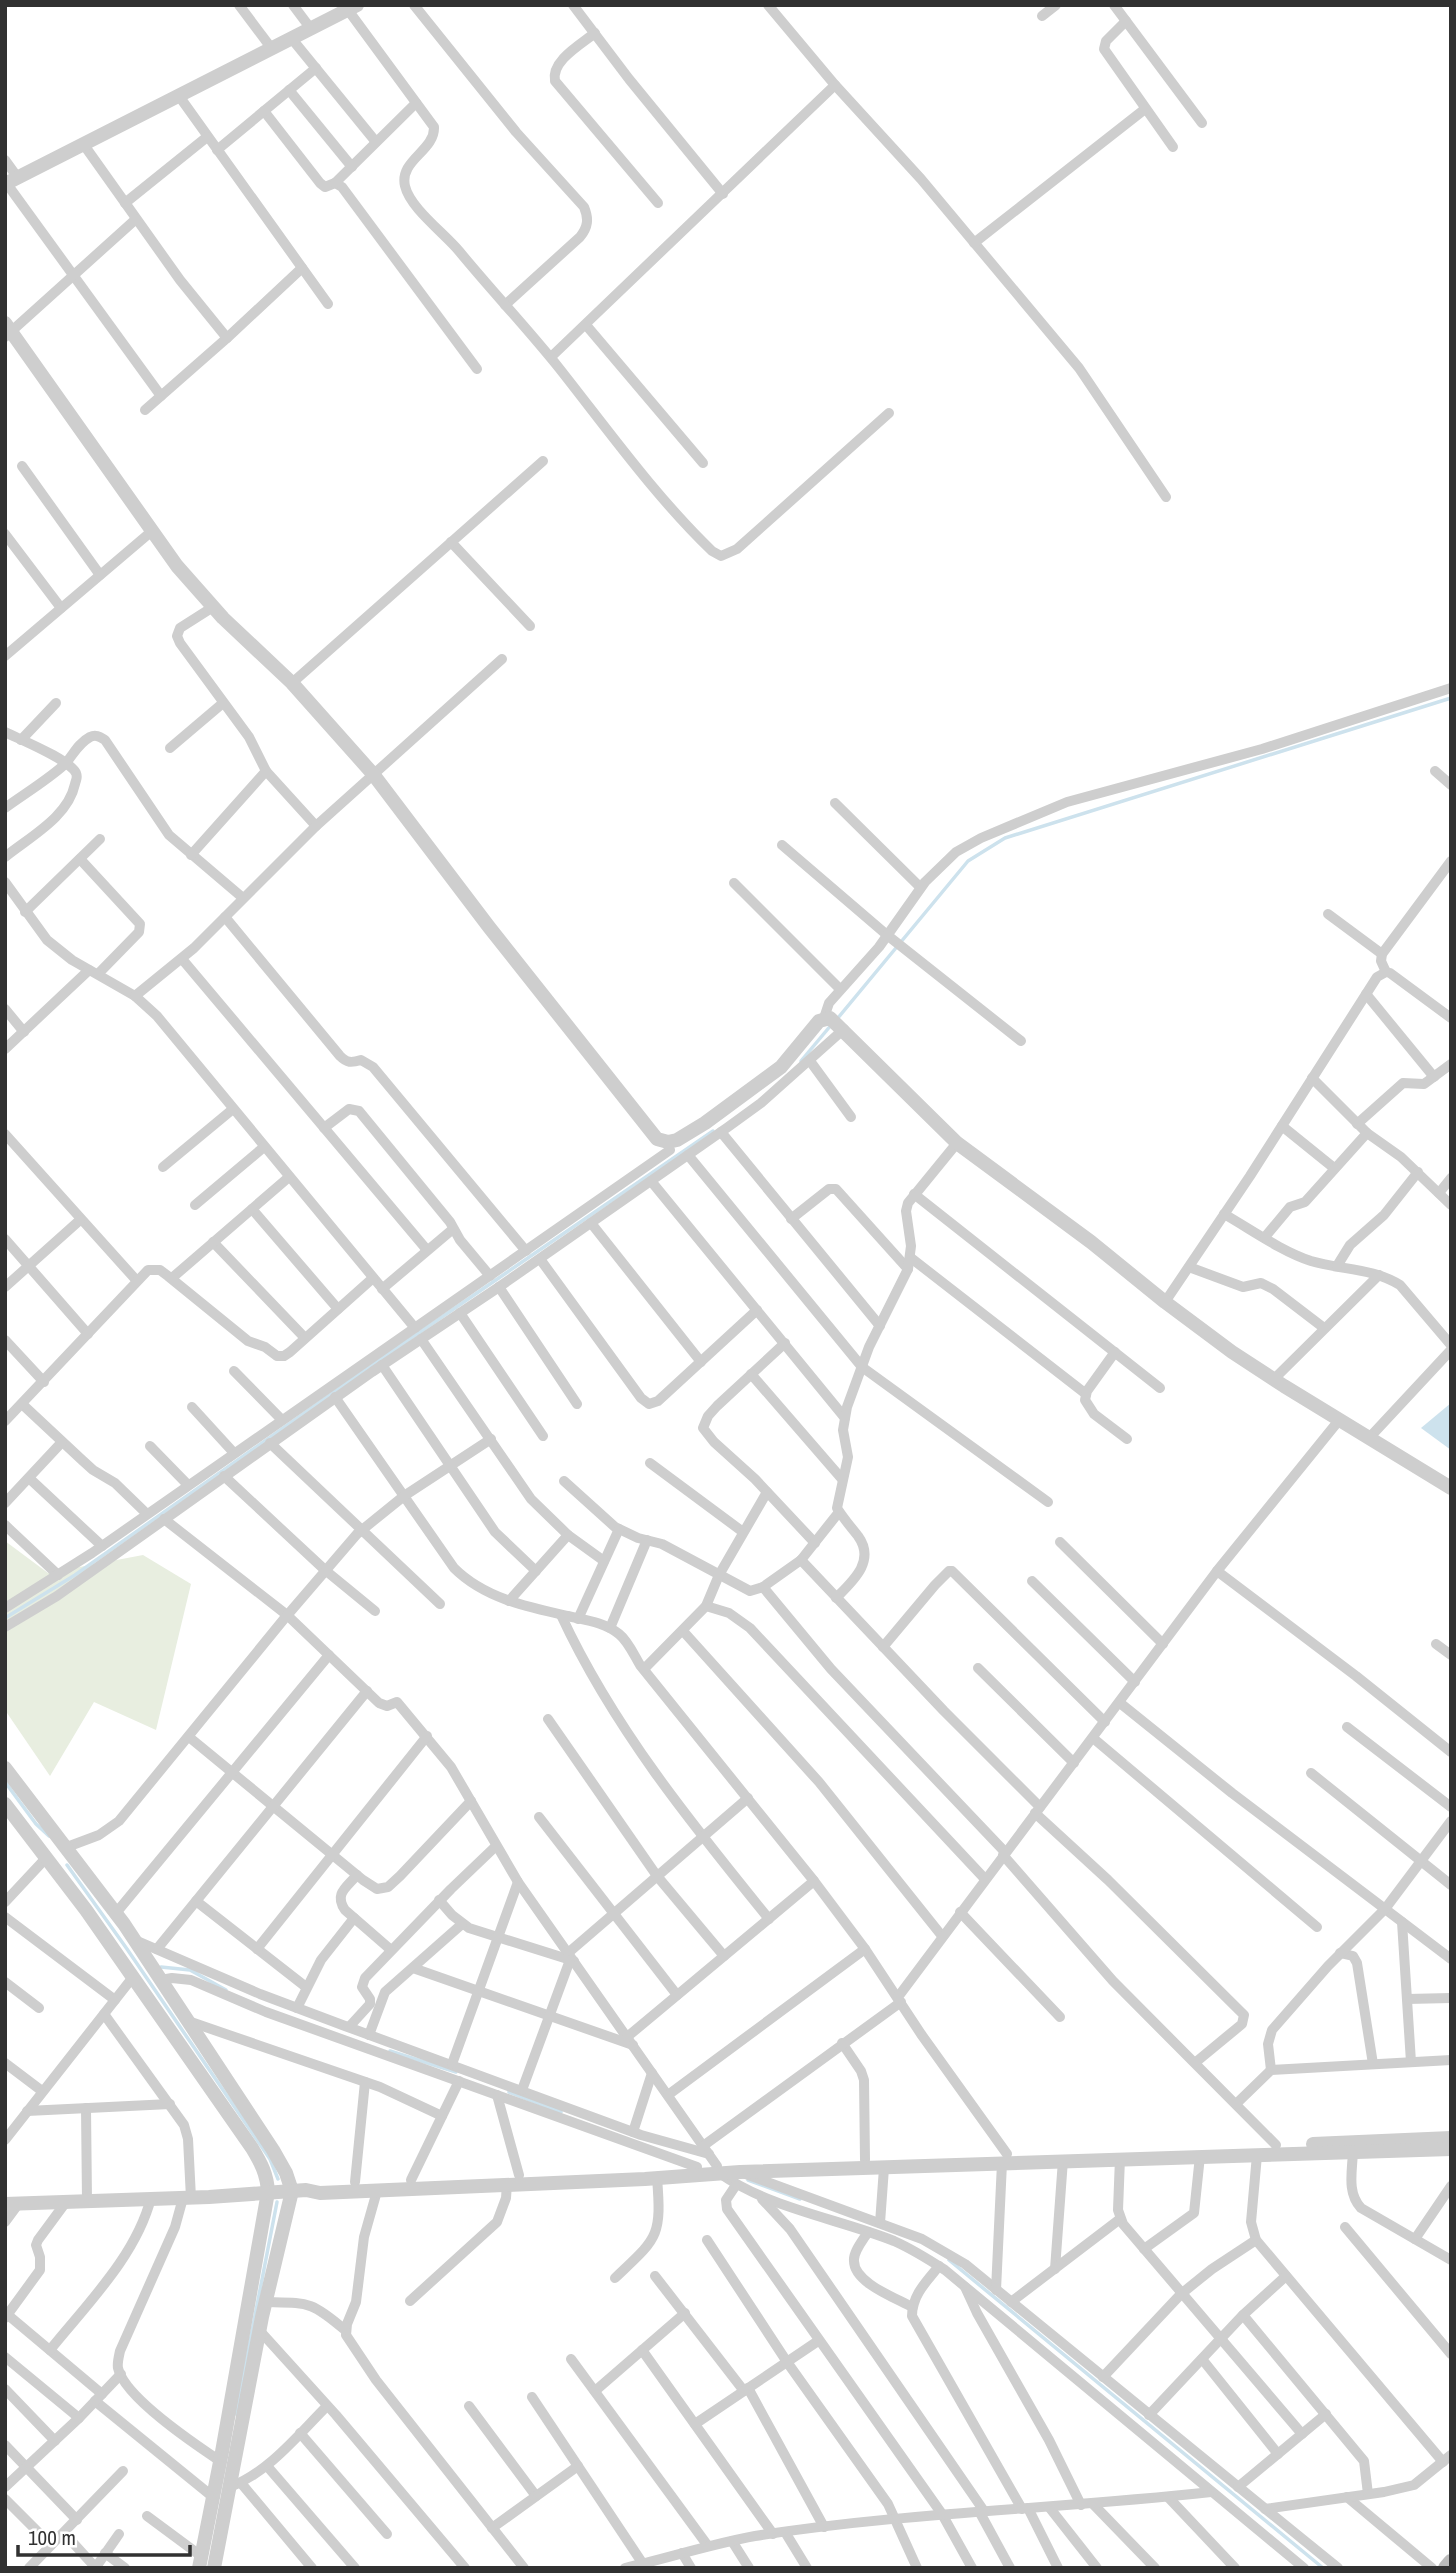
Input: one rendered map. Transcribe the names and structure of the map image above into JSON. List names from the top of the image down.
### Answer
{
  "scale_bar": "100 m"
}
